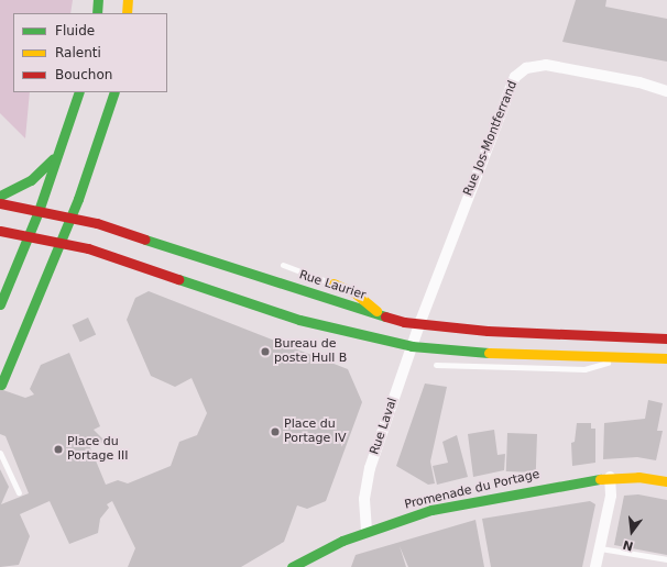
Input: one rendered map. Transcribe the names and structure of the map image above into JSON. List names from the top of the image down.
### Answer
{
  "streets": {
    "main road": ["Rue Laurier", "Promenade du Portage"],
    "street": ["Rue Jos-Montferrand", "Rue Laval"]
  },
  "crossings": [
    ["Rue Jos-Montferrand", "Rue Laurier"],
    ["Rue Jos-Montferrand", "Rue Laval"],
    ["Rue Laurier", "Rue Laval"],
    ["Rue Laval", "Promenade du Portage"]
  ],
  "places": ["Bureau de poste Hull B", "Place du Portage IV", "Place du Portage III"],
  "legend": ["Fluide", "Ralenti", "Bouchon"],
  "north": "bottom"
}
